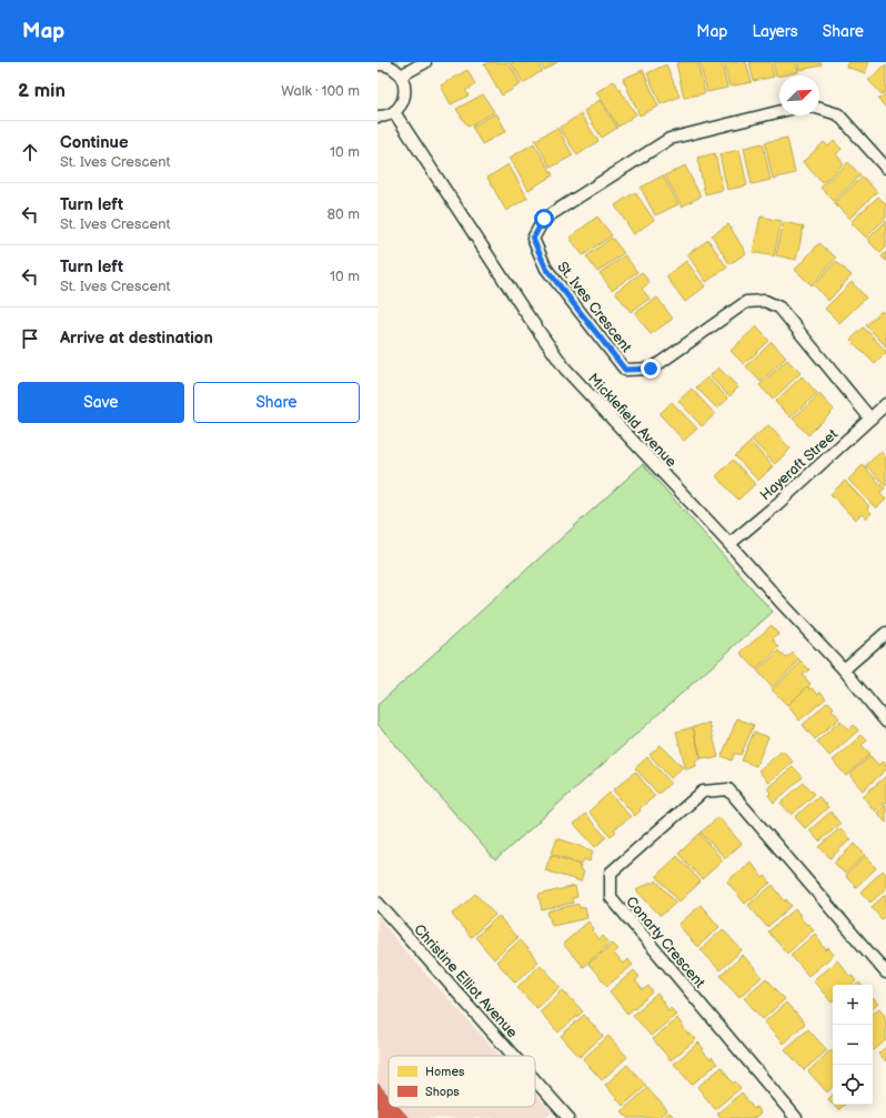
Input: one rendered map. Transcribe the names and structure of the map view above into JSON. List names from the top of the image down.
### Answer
{
  "streets": {
    "street": [
      "St. Ives Crescent",
      "Micklefield Avenue",
      "Hayeraft Street",
      "Conarty Crescent",
      "Christine Elliot Avenue"
    ]
  },
  "crossings": [
    ["St. Ives Crescent", "Hayeraft Street"],
    ["Micklefield Avenue", "Hayeraft Street"]
  ],
  "legend": ["Homes", "Shops"],
  "north": "top right",
  "page": {
    "header": "Map",
    "nav": ["Map", "Layers", "Share"],
    "heading": ["2 min", "Walk · 100 m"],
    "list": [
      ["Continue", "St. Ives Crescent", "10 m"],
      ["Turn left", "St. Ives Crescent", "80 m"],
      ["Turn left", "St. Ives Crescent", "10 m"],
      "Arrive at destination"
    ],
    "buttons": ["Save", "Share"],
    "map_buttons": ["+", "−"]
  }
}
